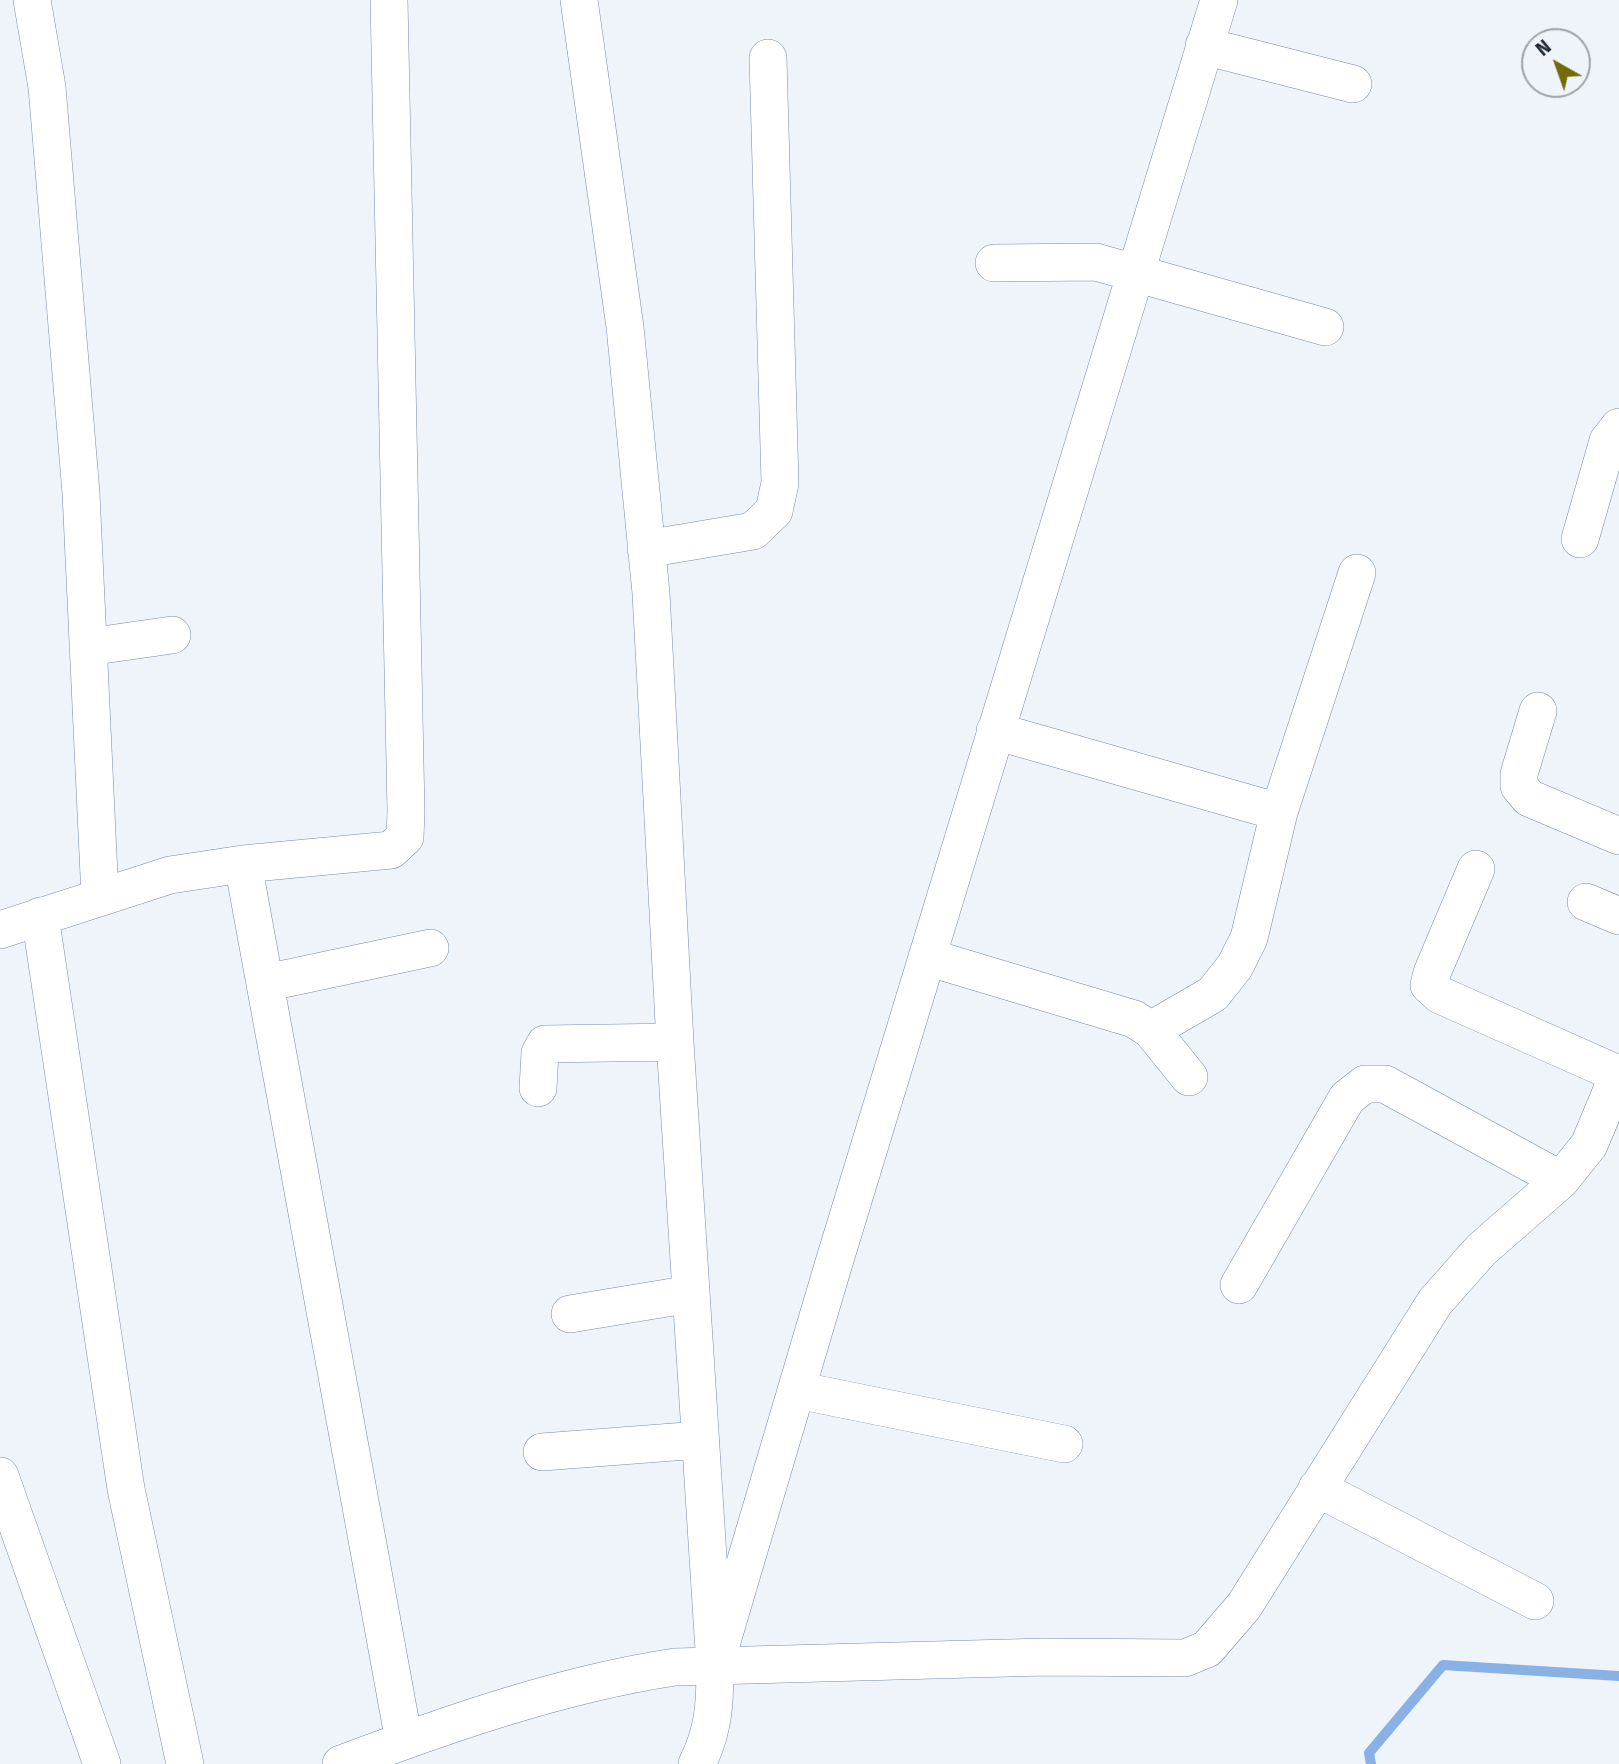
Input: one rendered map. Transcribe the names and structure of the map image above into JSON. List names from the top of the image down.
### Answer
{
  "north": "top left"
}
